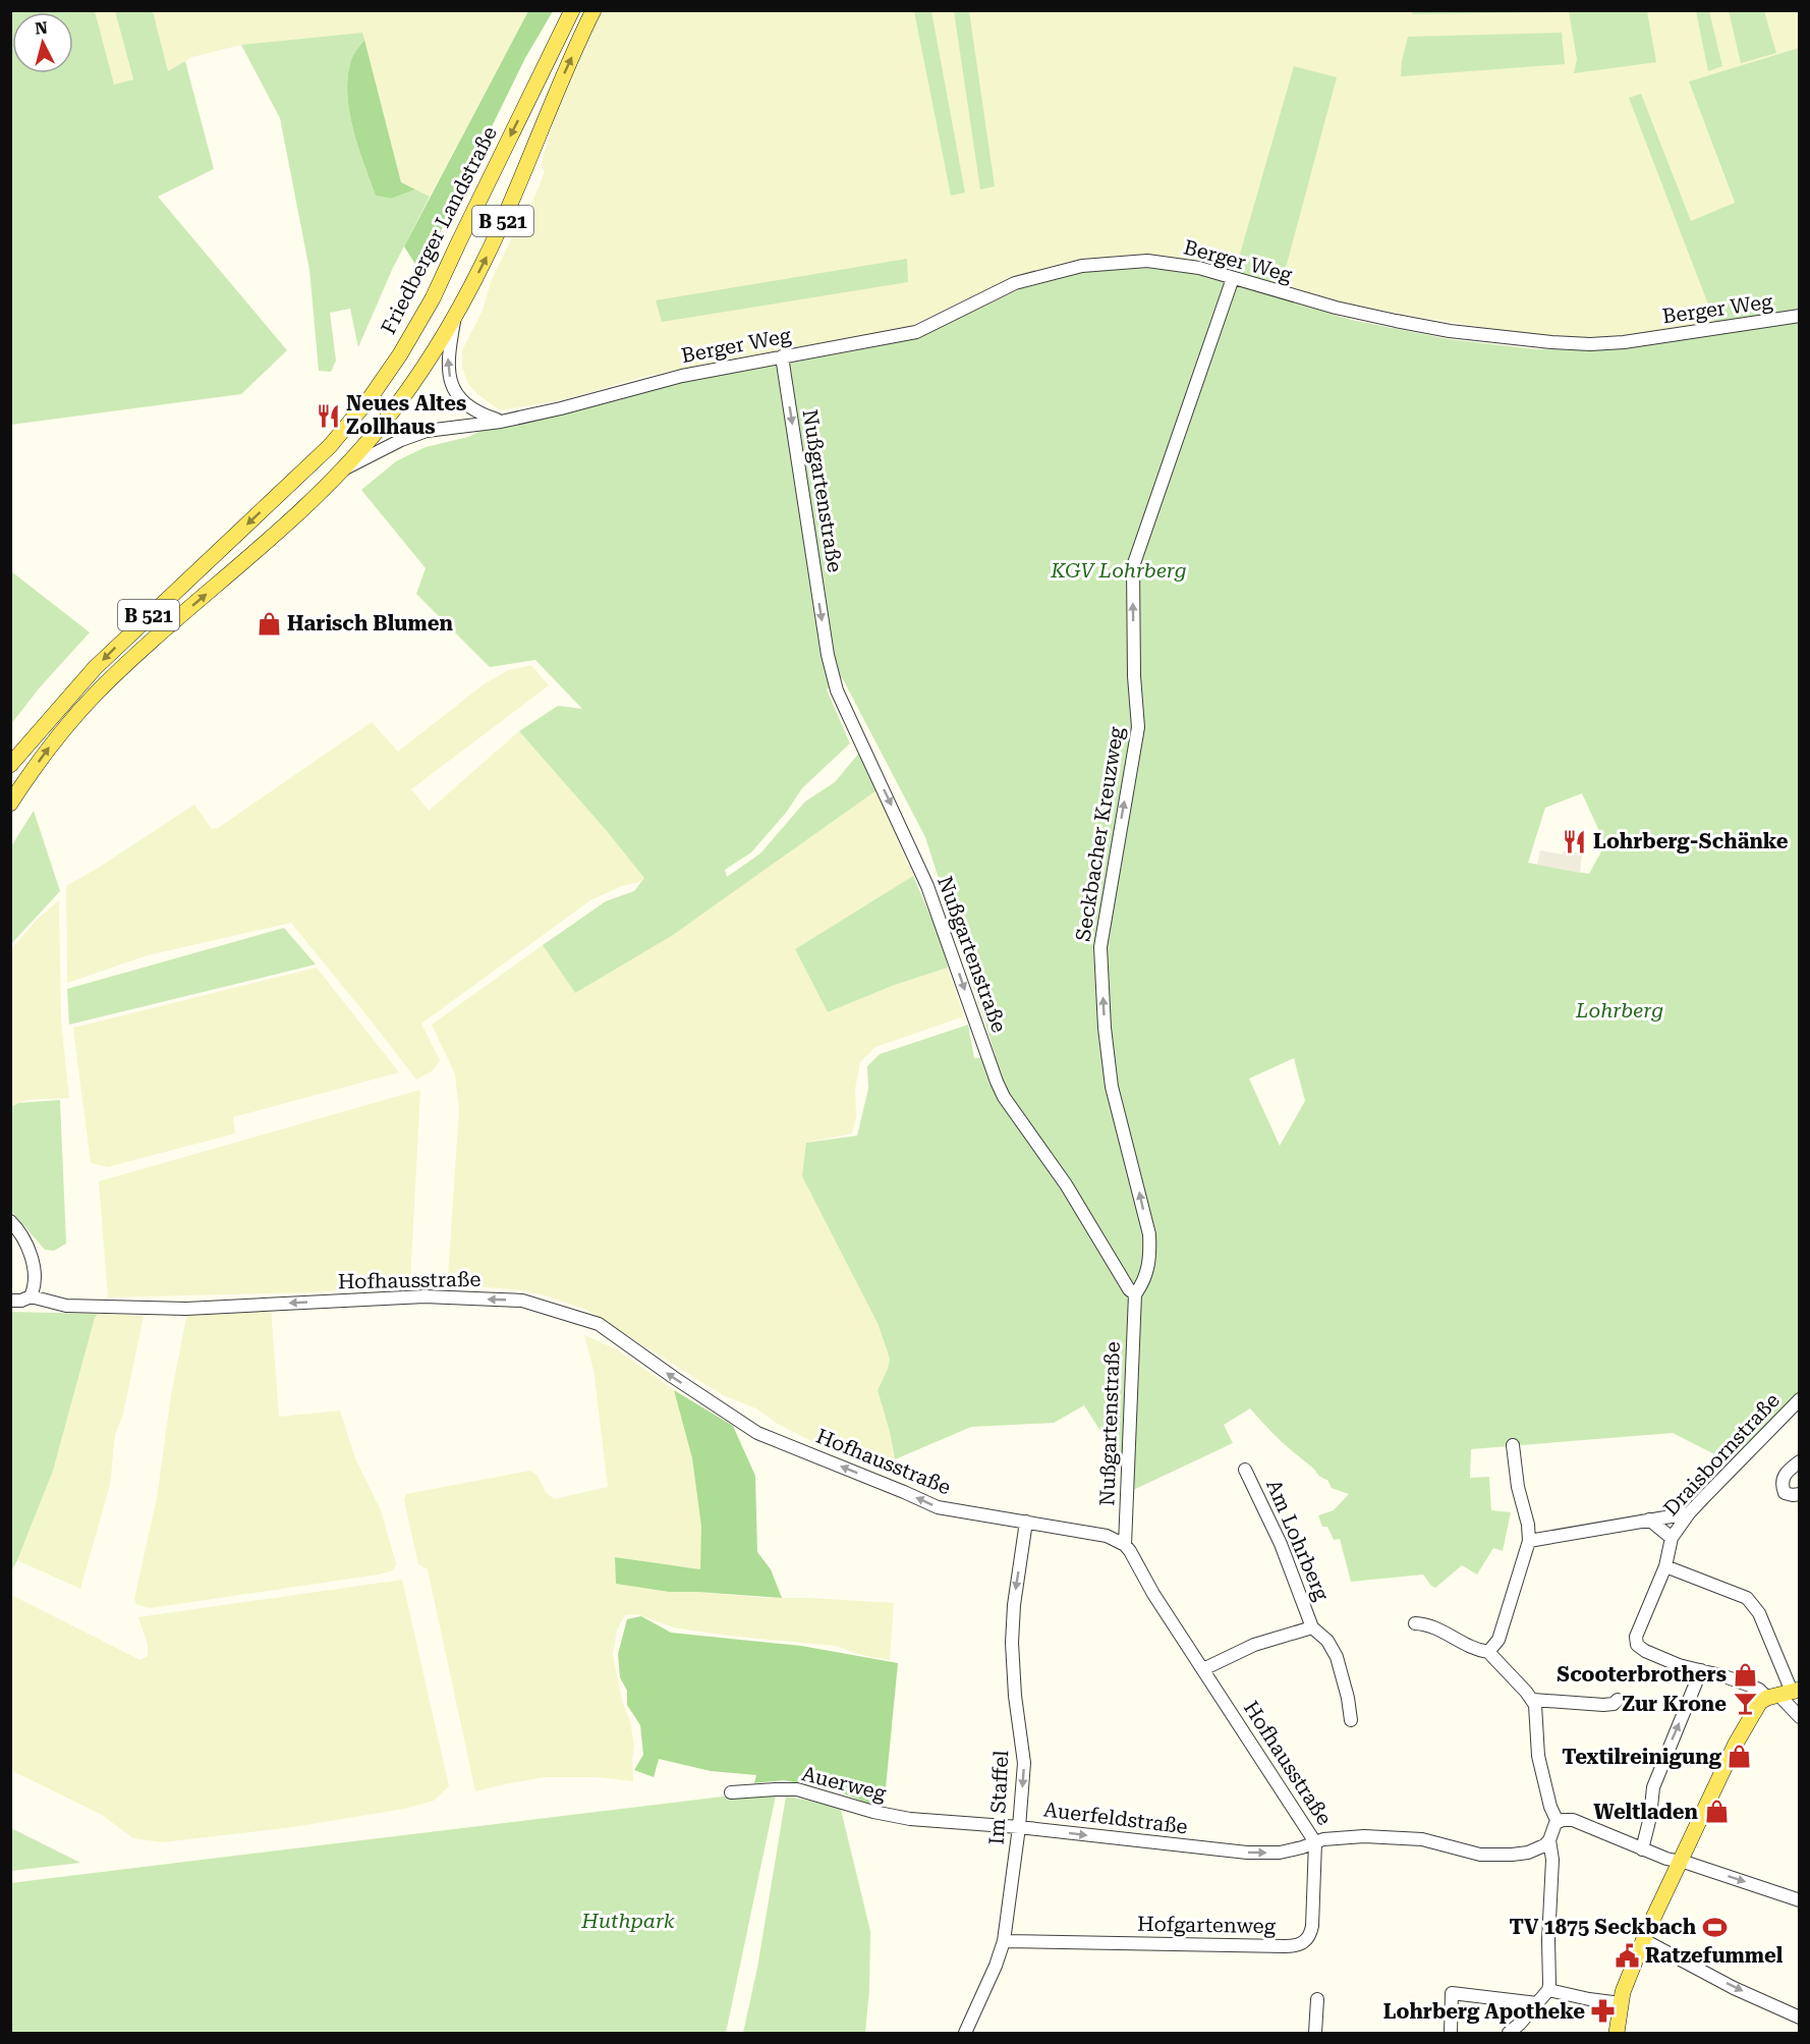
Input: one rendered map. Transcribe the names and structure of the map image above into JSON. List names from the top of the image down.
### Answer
{
  "streets": {
    "main road": ["B 521", "Friedberger Landstraße"],
    "street": [
      "Berger Weg",
      "Nußgartenstraße",
      "Seckbacher Kreuzweg",
      "Hofhausstraße",
      "Draisbornstraße",
      "Am Lohrberg",
      "Auerweg",
      "Im Staffel",
      "Auerfeldstraße",
      "Hofgartenweg"
    ]
  },
  "crossings": [
    ["B 521", "Berger Weg"],
    ["Berger Weg", "Nußgartenstraße"],
    ["Berger Weg", "Seckbacher Kreuzweg"],
    ["Nußgartenstraße", "Seckbacher Kreuzweg"],
    ["Nußgartenstraße", "Hofhausstraße"],
    ["Hofhausstraße", "Am Lohrberg"],
    ["Hofhausstraße", "Im Staffel"],
    ["Hofhausstraße", "Auerfeldstraße"],
    ["Hofhausstraße", "Hofgartenweg"],
    ["Auerweg", "Auerfeldstraße"],
    ["Im Staffel", "Auerfeldstraße"],
    ["Im Staffel", "Hofgartenweg"],
    ["Auerfeldstraße", "Hofgartenweg"]
  ],
  "one_way": [
    "Nußgartenstraße",
    "Seckbacher Kreuzweg",
    "Hofhausstraße",
    "Im Staffel",
    "Auerfeldstraße"
  ],
  "parks": ["KGV Lohrberg", "Lohrberg", "Huthpark"],
  "places": {
    "restaurant": ["Neues Altes Zollhaus", "Lohrberg-Schänke"],
    "shop": [
      "Harisch Blumen",
      "Scooterbrothers",
      "Textilreinigung",
      "Weltladen"
    ],
    "bar": ["Zur Krone"],
    "sports": ["TV 1875 Seckbach"],
    "public building": ["Ratzefummel"],
    "pharmacy": ["Lohrberg Apotheke"]
  },
  "north": "top"
}
